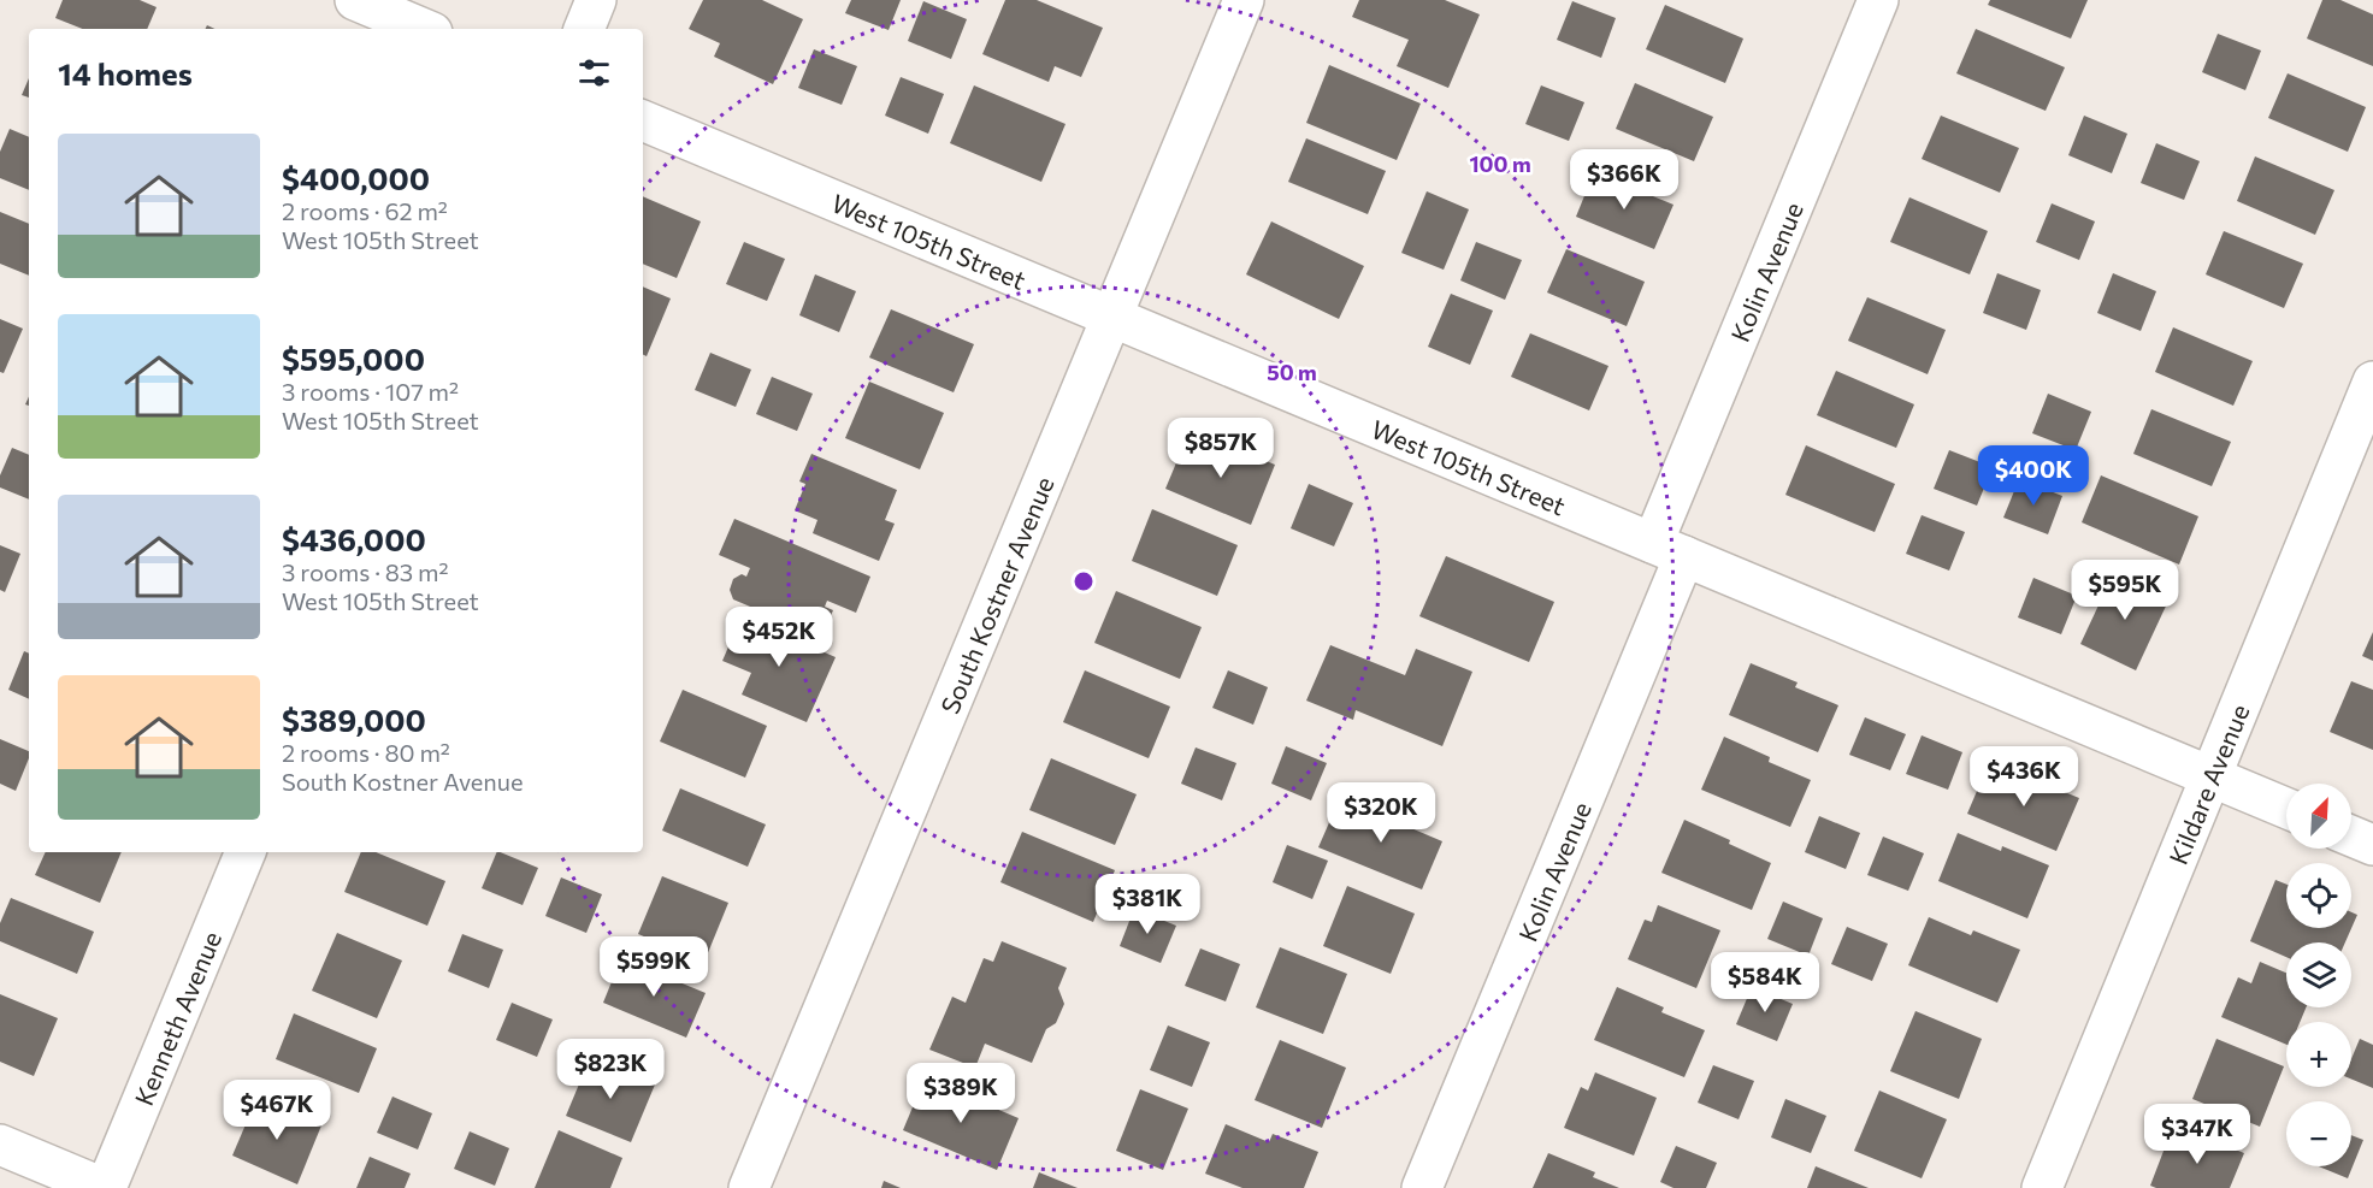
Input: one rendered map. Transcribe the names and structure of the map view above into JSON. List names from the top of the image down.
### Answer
{
  "streets": {
    "street": [
      "West 105th Street",
      "Kolin Avenue",
      "South Kostner Avenue",
      "Kildare Avenue",
      "Kenneth Avenue"
    ]
  },
  "crossings": [
    ["West 105th Street", "Kolin Avenue"],
    ["West 105th Street", "South Kostner Avenue"],
    ["West 105th Street", "Kildare Avenue"]
  ],
  "north": "top right",
  "page": {
    "heading": "14 homes",
    "list": [
      {
        "name": "$400,000",
        "note": "2 rooms · 62 m² · West 105th Street"
      },
      {
        "name": "$595,000",
        "note": "3 rooms · 107 m² · West 105th Street"
      },
      {
        "name": "$436,000",
        "note": "3 rooms · 83 m² · West 105th Street"
      },
      {
        "name": "$389,000",
        "note": "2 rooms · 80 m² · South Kostner Avenue"
      }
    ],
    "price": [
      "$366K",
      "$857K",
      "$400K",
      "$595K",
      "$452K",
      "$436K",
      "$320K",
      "$381K",
      "$599K",
      "$584K",
      "$823K",
      "$389K",
      "$467K",
      "$347K"
    ],
    "map_buttons": ["+", "−"]
  },
  "rings": ["100 m", "50 m"]
}
